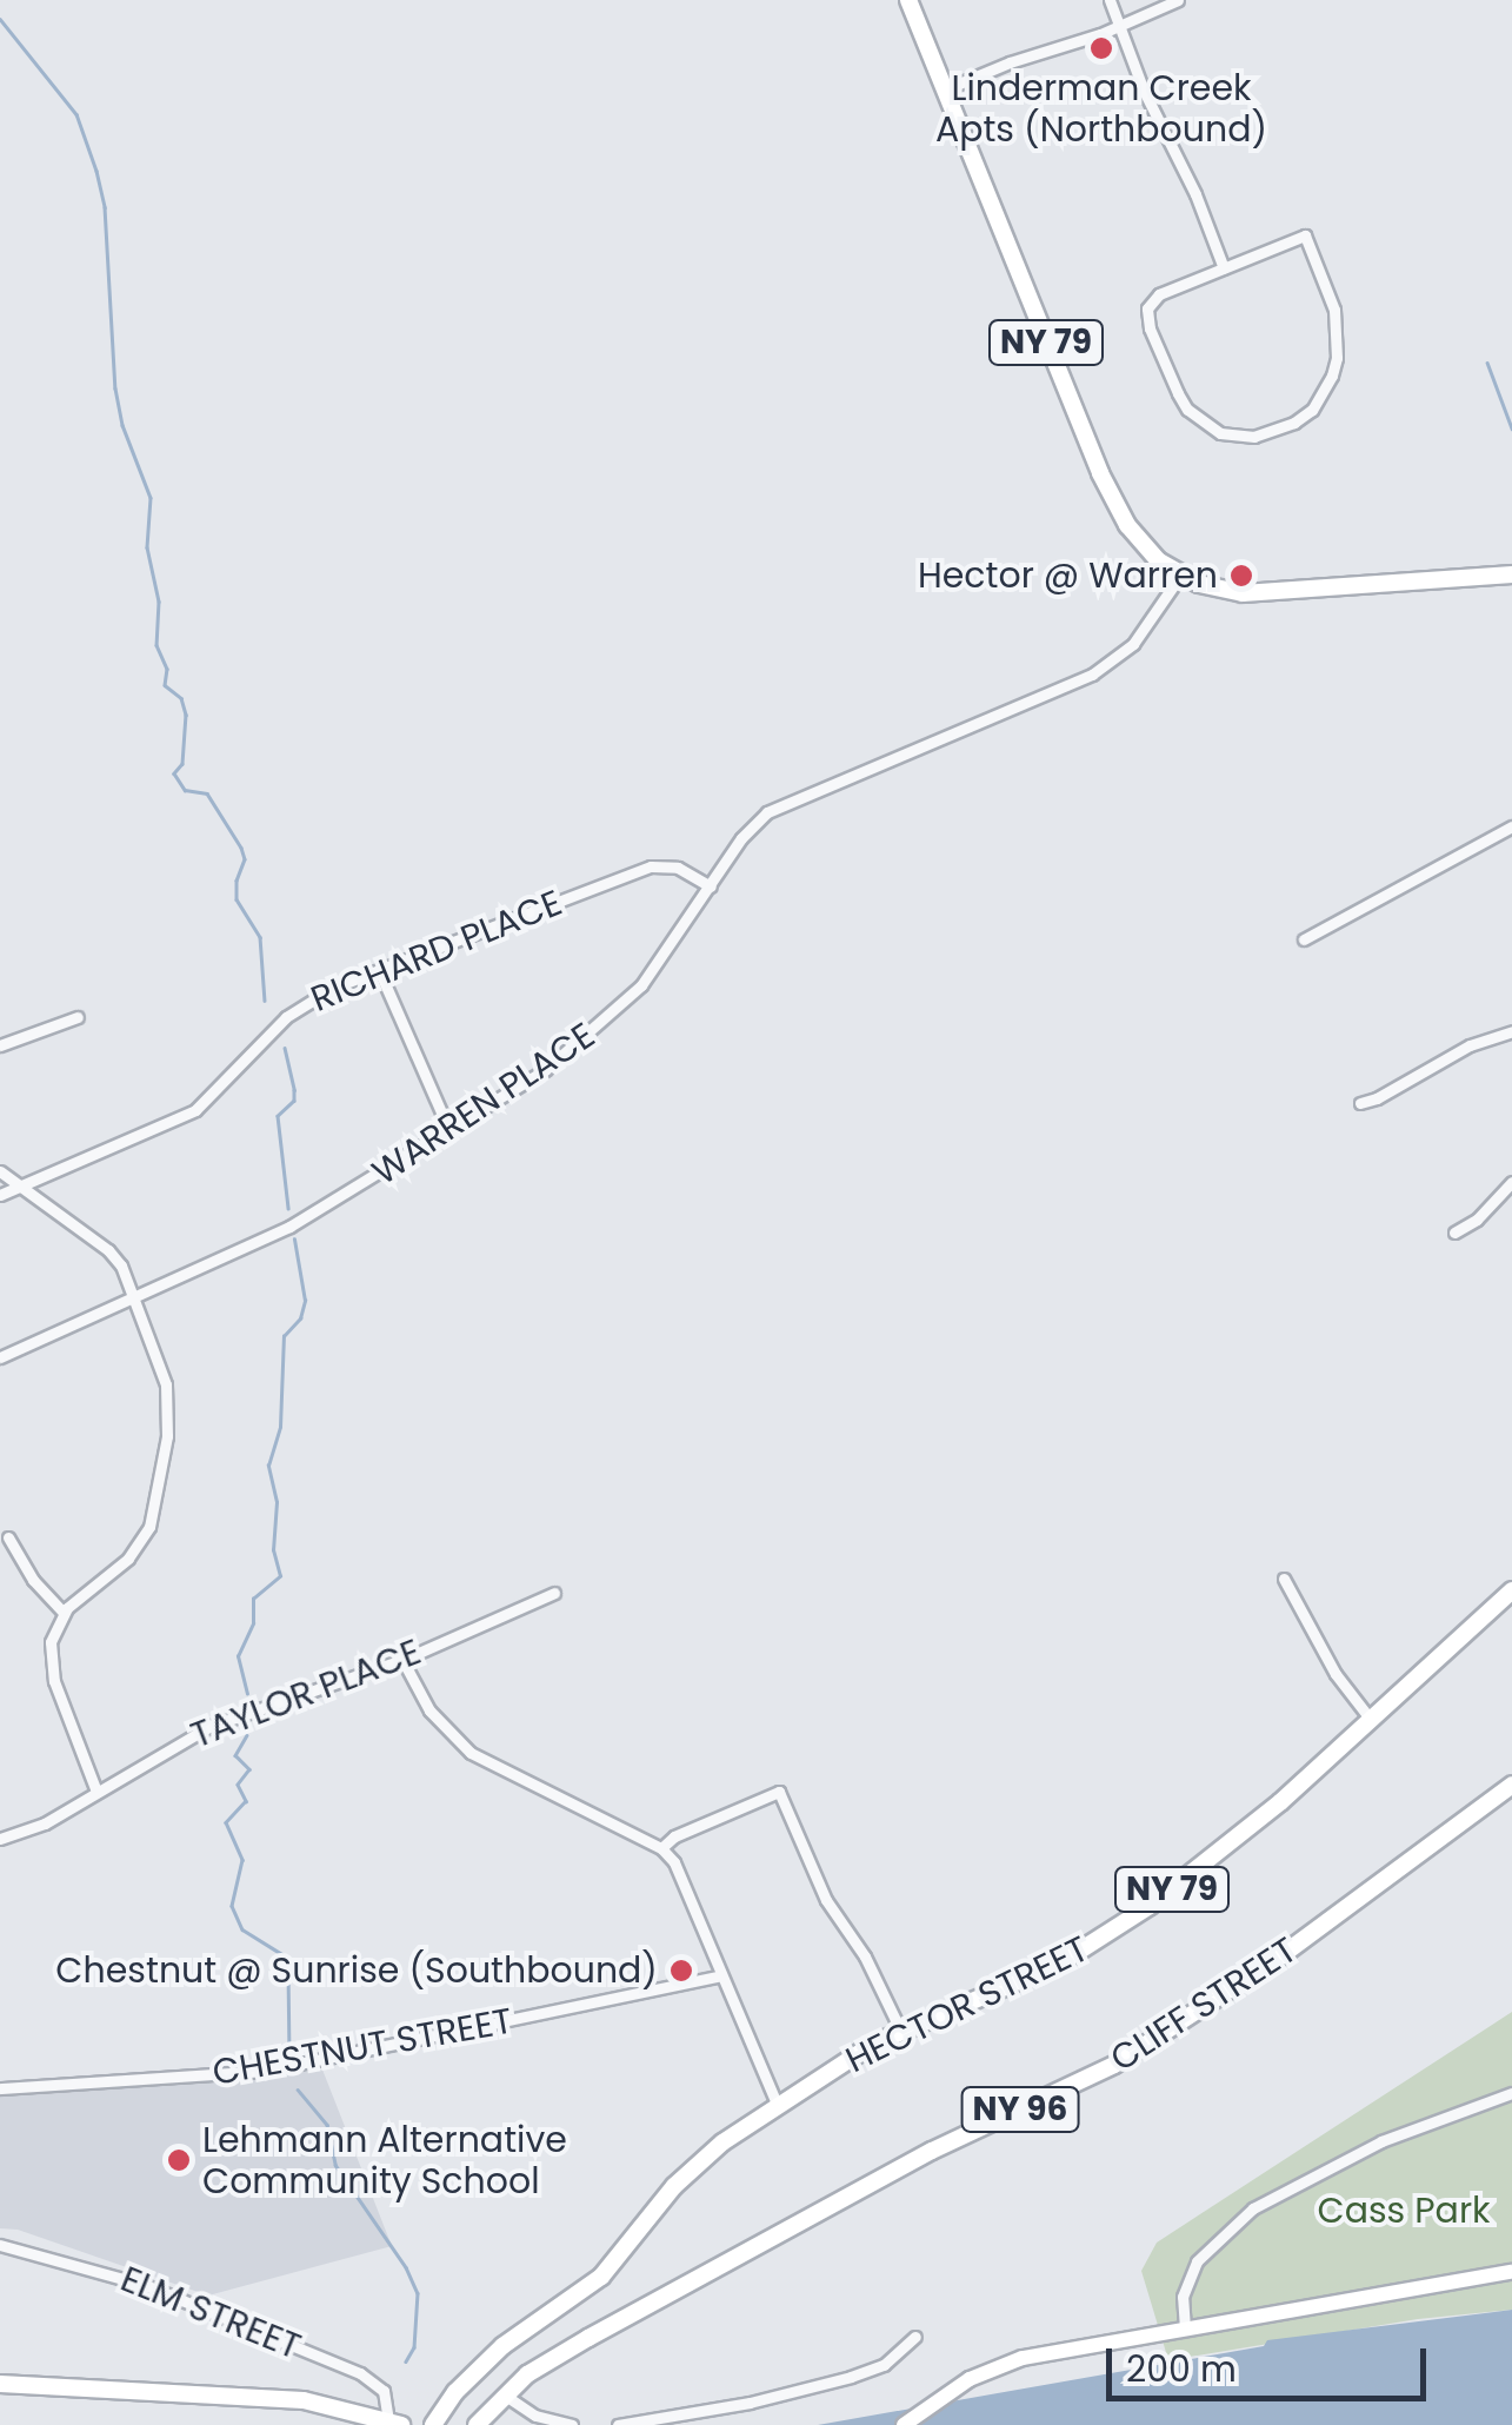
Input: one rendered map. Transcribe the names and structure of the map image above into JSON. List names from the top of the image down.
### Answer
{
  "streets": {
    "main road": [
      "NY 79",
      "HECTOR STREET",
      "CLIFF STREET",
      "NY 96"
    ],
    "street": [
      "RICHARD PLACE",
      "WARREN PLACE",
      "TAYLOR PLACE",
      "CHESTNUT STREET",
      "ELM STREET"
    ]
  },
  "crossings": [
    ["NY 79", "WARREN PLACE"],
    ["RICHARD PLACE", "WARREN PLACE"],
    ["CLIFF STREET", "NY 96"]
  ],
  "parks": ["Cass Park"],
  "places": [
    "Linderman Creek Apts (Northbound)",
    "Hector @ Warren",
    "Chestnut @ Sunrise (Southbound)",
    "Lehmann Alternative Community School"
  ],
  "scale_bar": "200 m"
}
